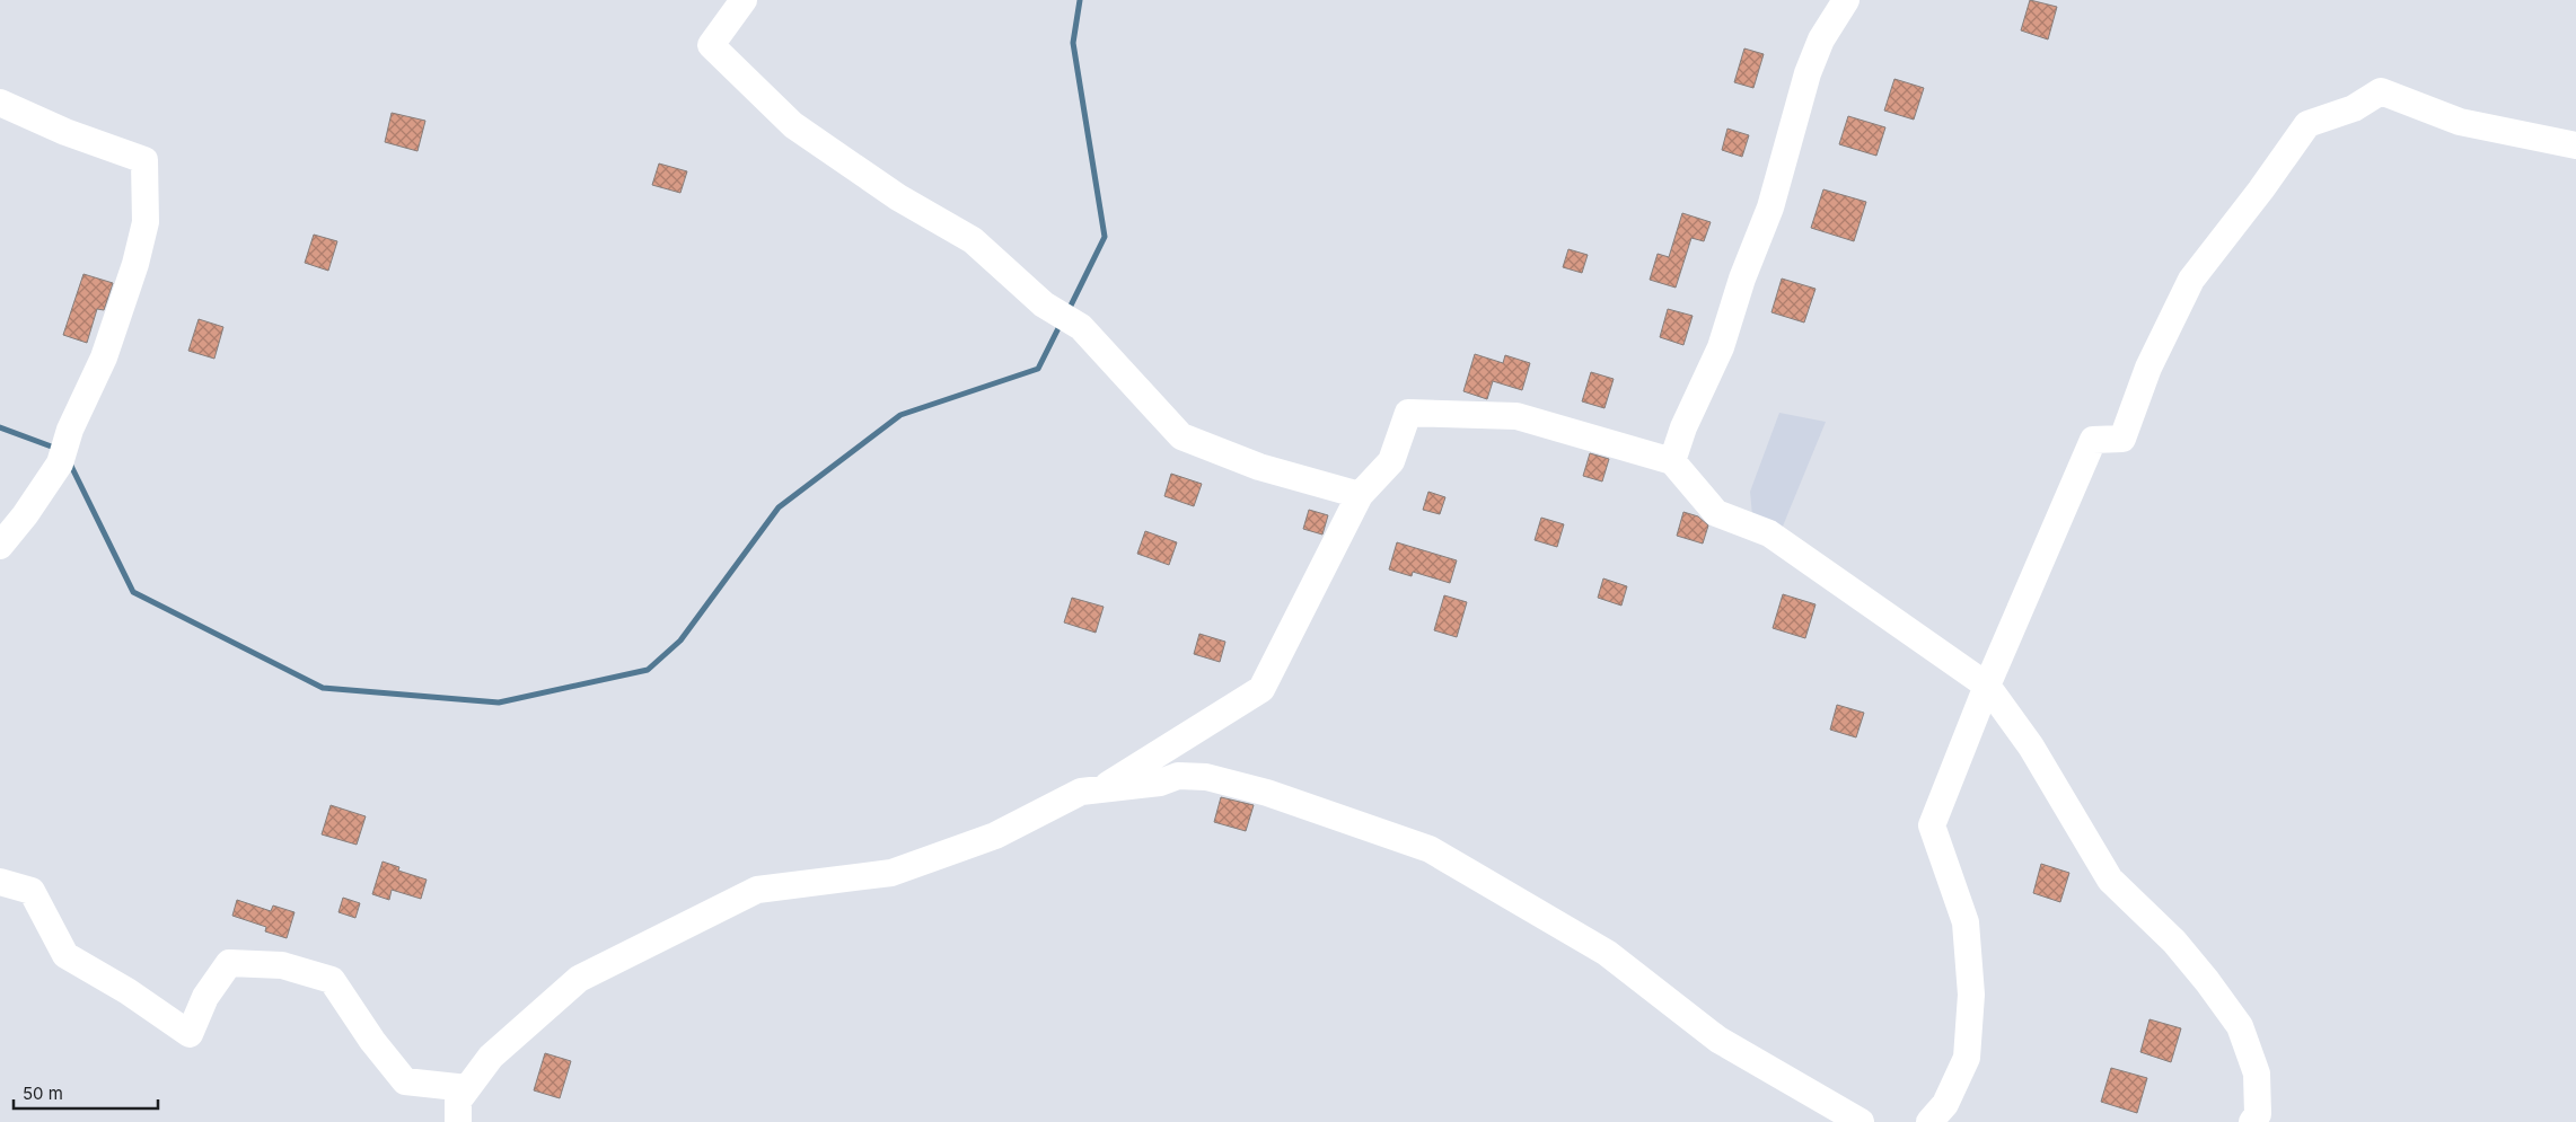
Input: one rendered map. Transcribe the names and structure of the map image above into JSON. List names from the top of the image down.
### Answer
{
  "scale_bar": "50 m"
}
